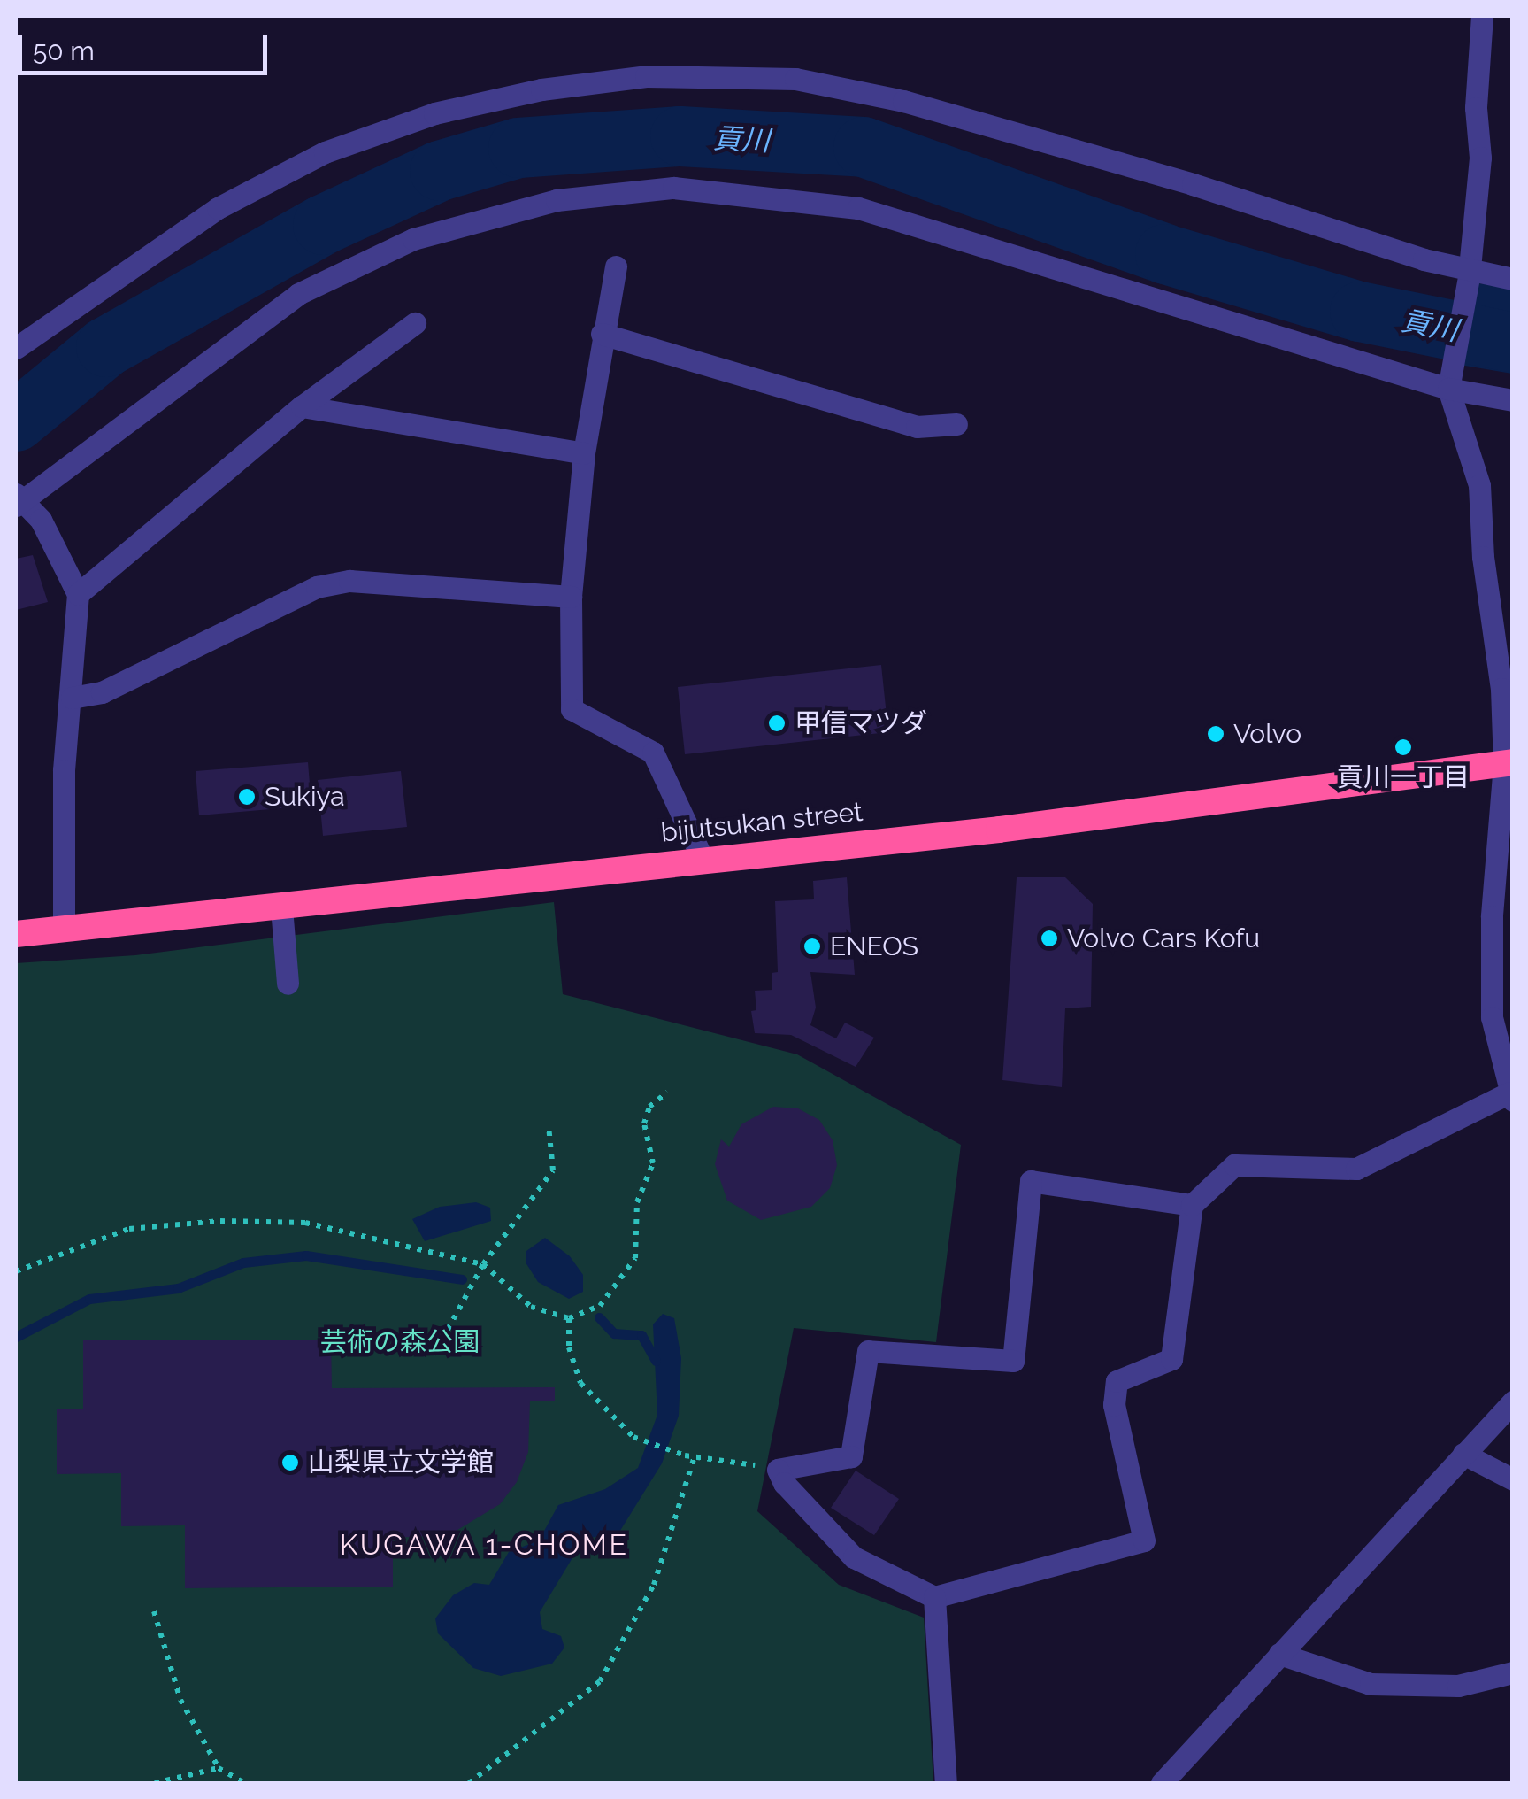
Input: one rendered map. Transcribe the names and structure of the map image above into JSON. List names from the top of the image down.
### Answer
{
  "streets": {
    "highway": ["bijutsukan street"]
  },
  "districts": ["KUGAWA 1-CHOME"],
  "water": ["貢川"],
  "parks": ["芸術の森公園"],
  "places": [
    "甲信マツダ",
    "Volvo",
    "貢川一丁目",
    "Sukiya",
    "Volvo Cars Kofu",
    "ENEOS",
    "山梨県立文学館"
  ],
  "scale_bar": "50 m"
}
